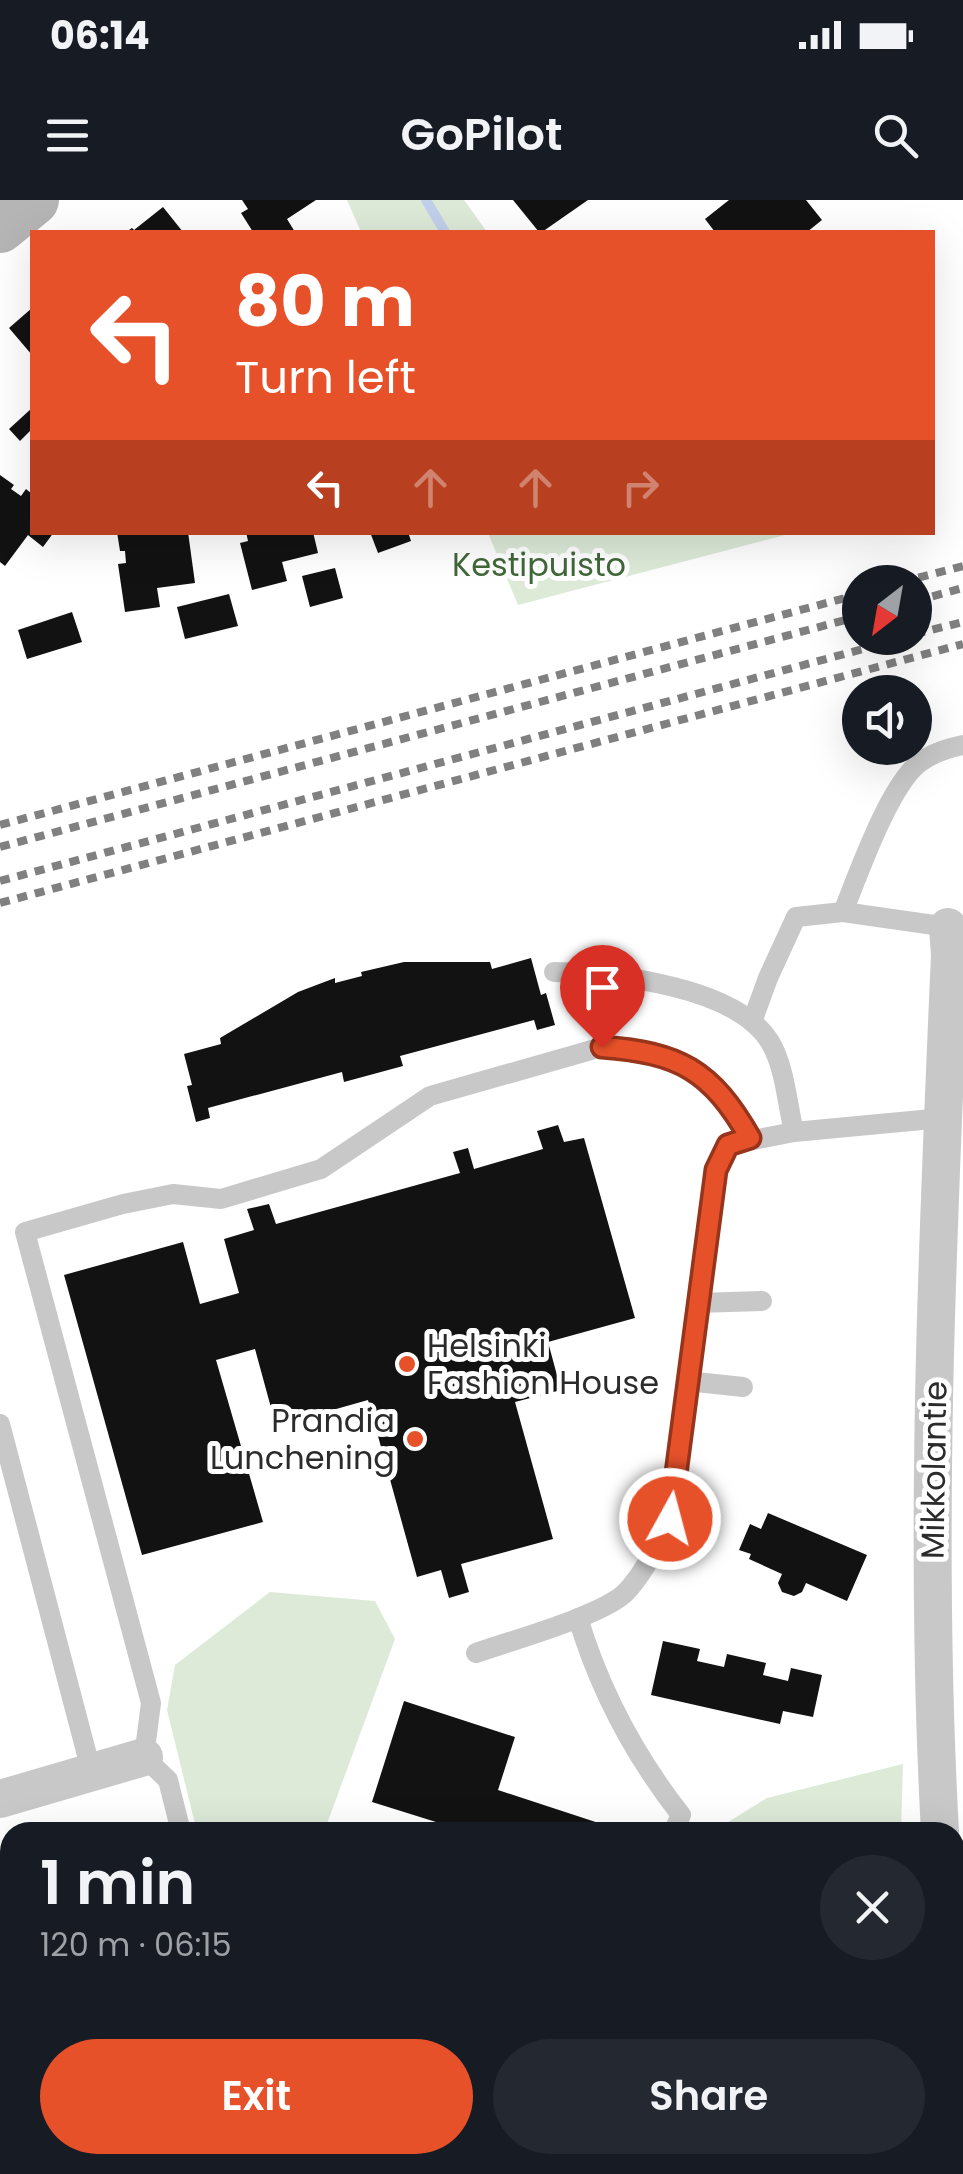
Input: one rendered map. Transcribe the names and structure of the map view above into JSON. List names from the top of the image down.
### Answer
{
  "streets": {
    "street": ["Mikkolantie"]
  },
  "parks": ["Kestipuisto"],
  "places": ["Helsinki Fashion House", "Prandia Lunchening"],
  "north": "bottom left",
  "page": {
    "status": "06:14",
    "header": "GoPilot",
    "turn": ["80 m", "Turn left"],
    "heading": ["1 min", "120 m · 06:15"],
    "buttons": ["Exit", "Share"]
  }
}
